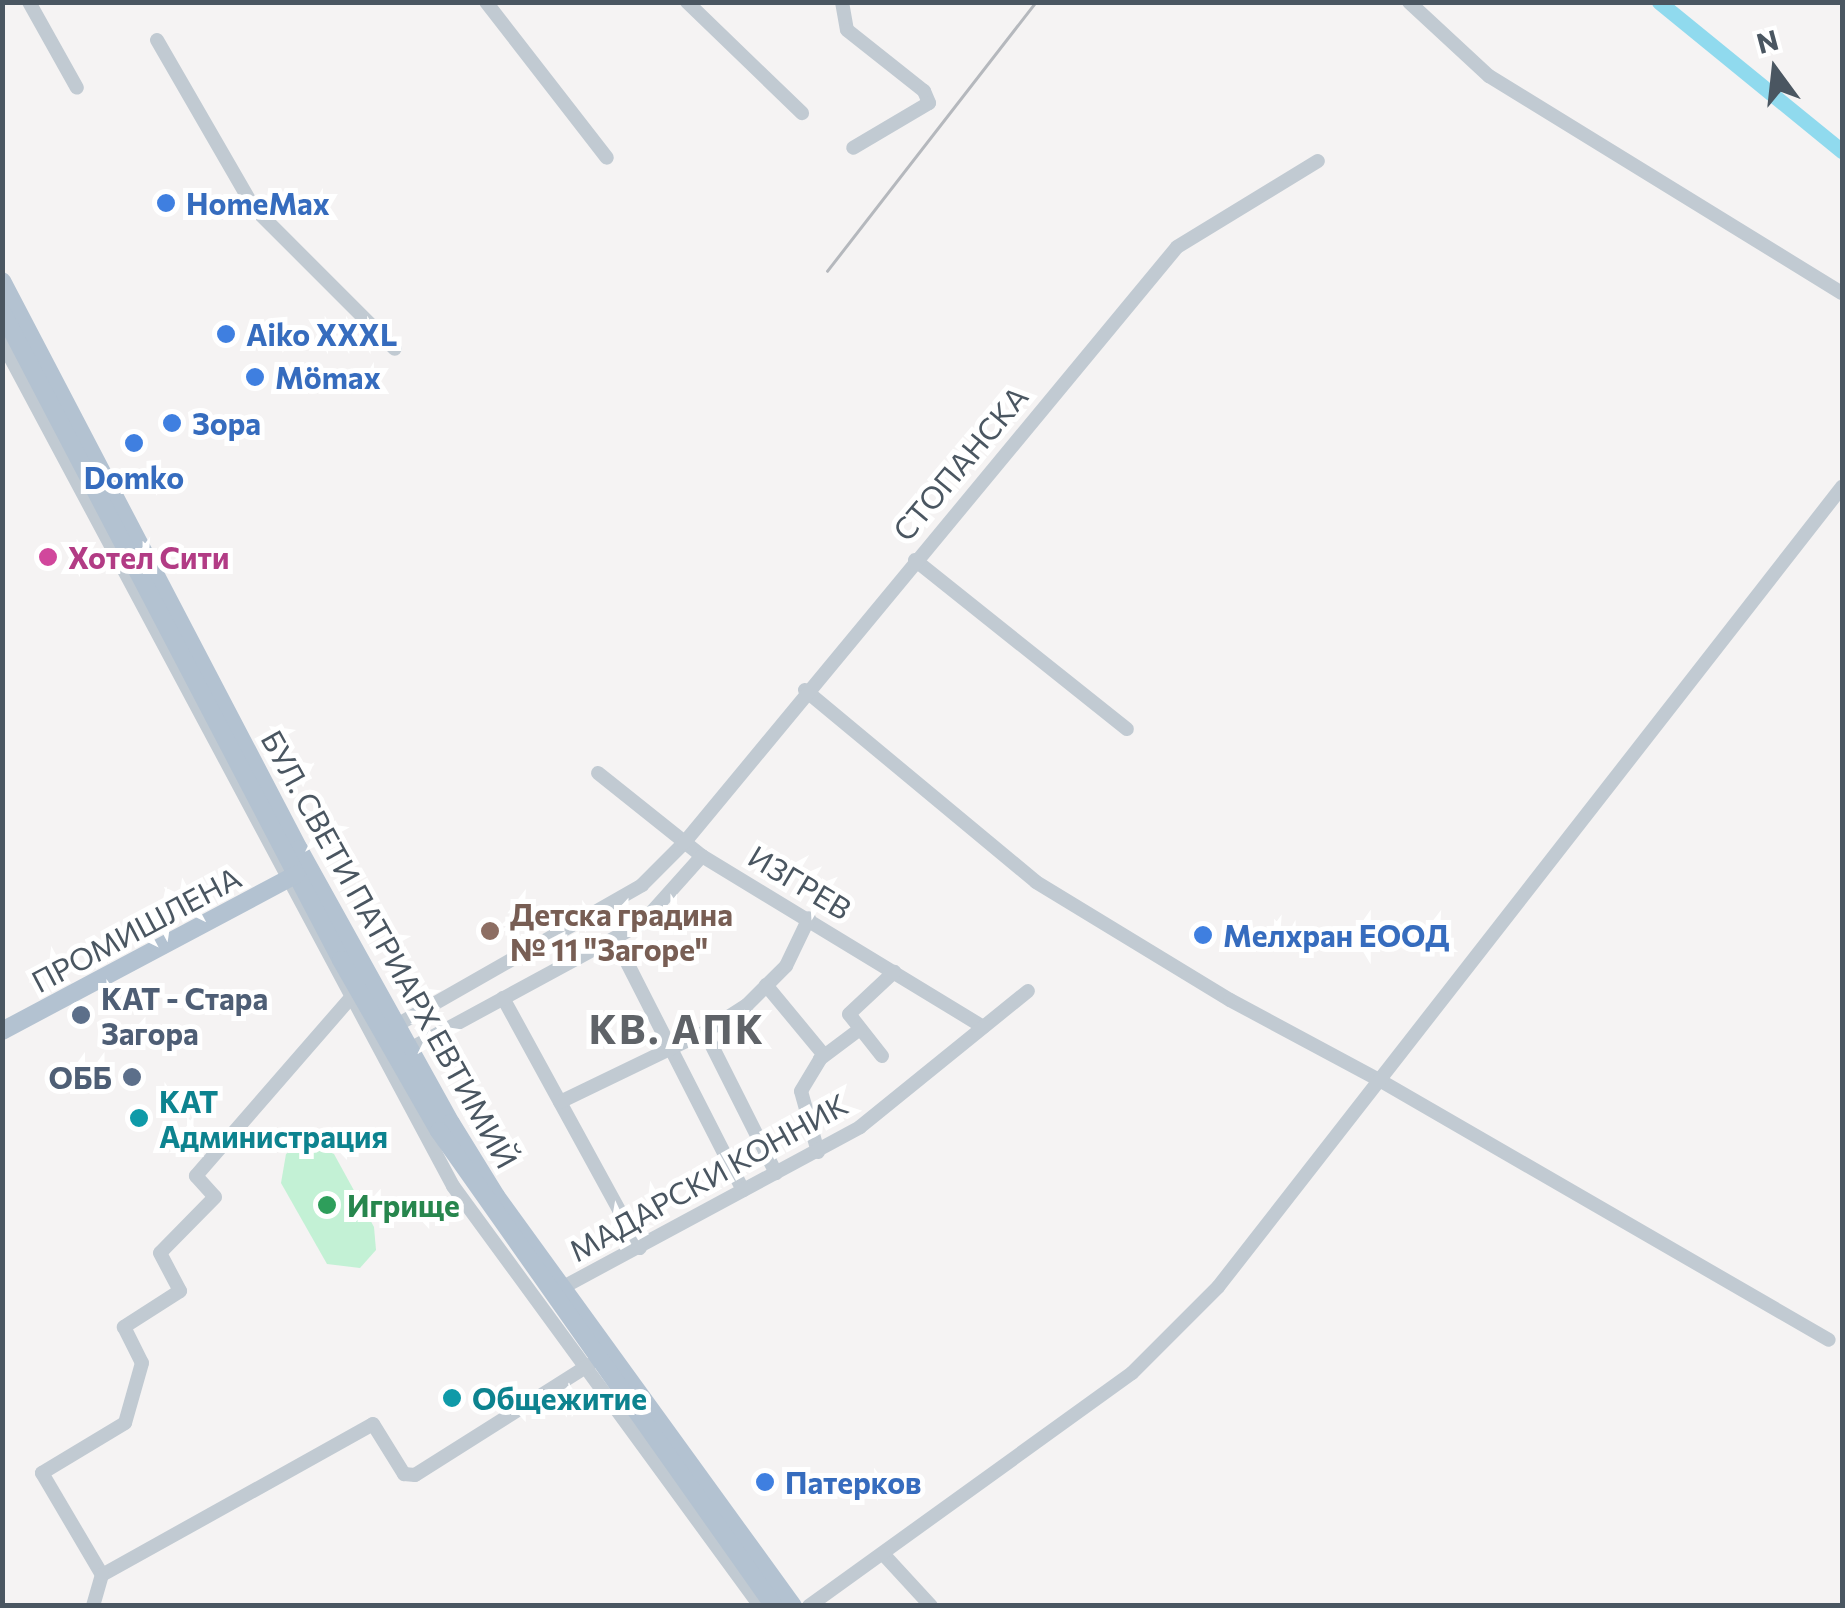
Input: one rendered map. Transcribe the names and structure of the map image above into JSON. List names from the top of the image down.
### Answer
{
  "streets": {
    "main road": ["ПРОМИШЛЕНА", "БУЛ. СВЕТИ ПАТРИАРХ ЕВТИМИЙ"],
    "street": ["СТОПАНСКА", "ИЗГРЕВ", "МАДАРСКИ КОННИК"]
  },
  "crossings": [
    ["СТОПАНСКА", "ИЗГРЕВ"],
    ["СТОПАНСКА", "БУЛ. СВЕТИ ПАТРИАРХ ЕВТИМИЙ"],
    ["ИЗГРЕВ", "МАДАРСКИ КОННИК"],
    ["ПРОМИШЛЕНА", "БУЛ. СВЕТИ ПАТРИАРХ ЕВТИМИЙ"],
    ["БУЛ. СВЕТИ ПАТРИАРХ ЕВТИМИЙ", "МАДАРСКИ КОННИК"]
  ],
  "districts": ["КВ. АПК"],
  "places": [
    "HomeMax",
    "Aiko XXXL",
    "Mömax",
    "Зора",
    "Domko",
    "Хотел Сити",
    "Детска градина № 11 \"Загоре\"",
    "Мелхран ЕООД",
    "КАТ - Стара Загора",
    "ОББ",
    "КАТ Администрация",
    "Игрище",
    "Общежитие",
    "Патерков"
  ],
  "north": "top"
}
